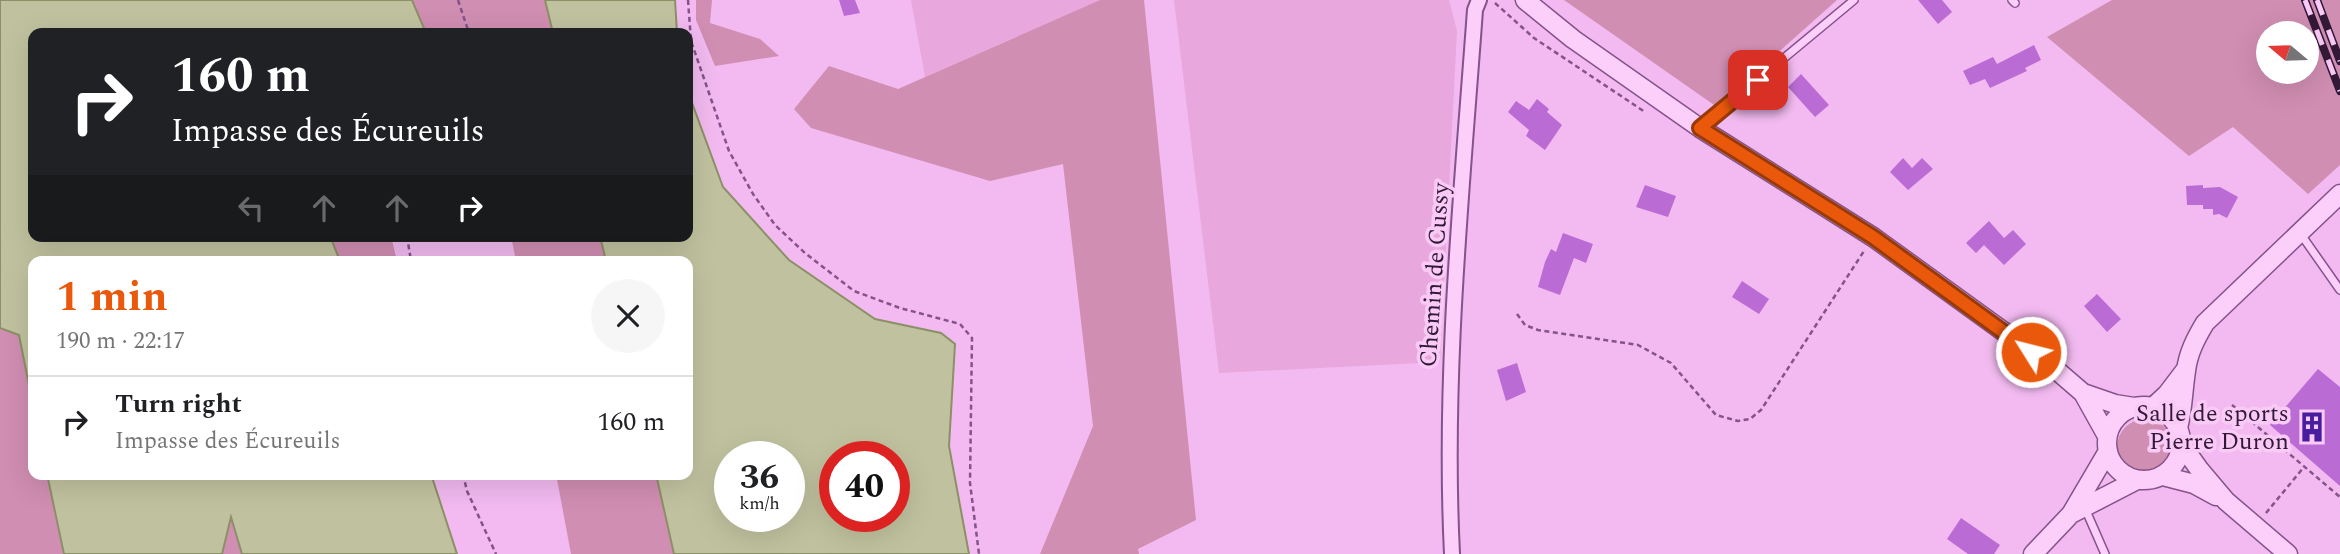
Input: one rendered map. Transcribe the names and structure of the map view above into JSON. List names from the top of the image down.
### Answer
{
  "streets": {
    "street": ["Chemin de Cussy"]
  },
  "places": {
    "building": ["Salle de sports Pierre Duron"]
  },
  "north": "left",
  "page": {
    "turn": ["160 m", "Impasse des Écureuils"],
    "heading": ["1 min", "190 m · 22:17"],
    "list": [
      {
        "name": "Turn right",
        "note": "Impasse des Écureuils",
        "value": "160 m"
      }
    ],
    "speed": "36 km/h",
    "limit": "40"
  }
}
